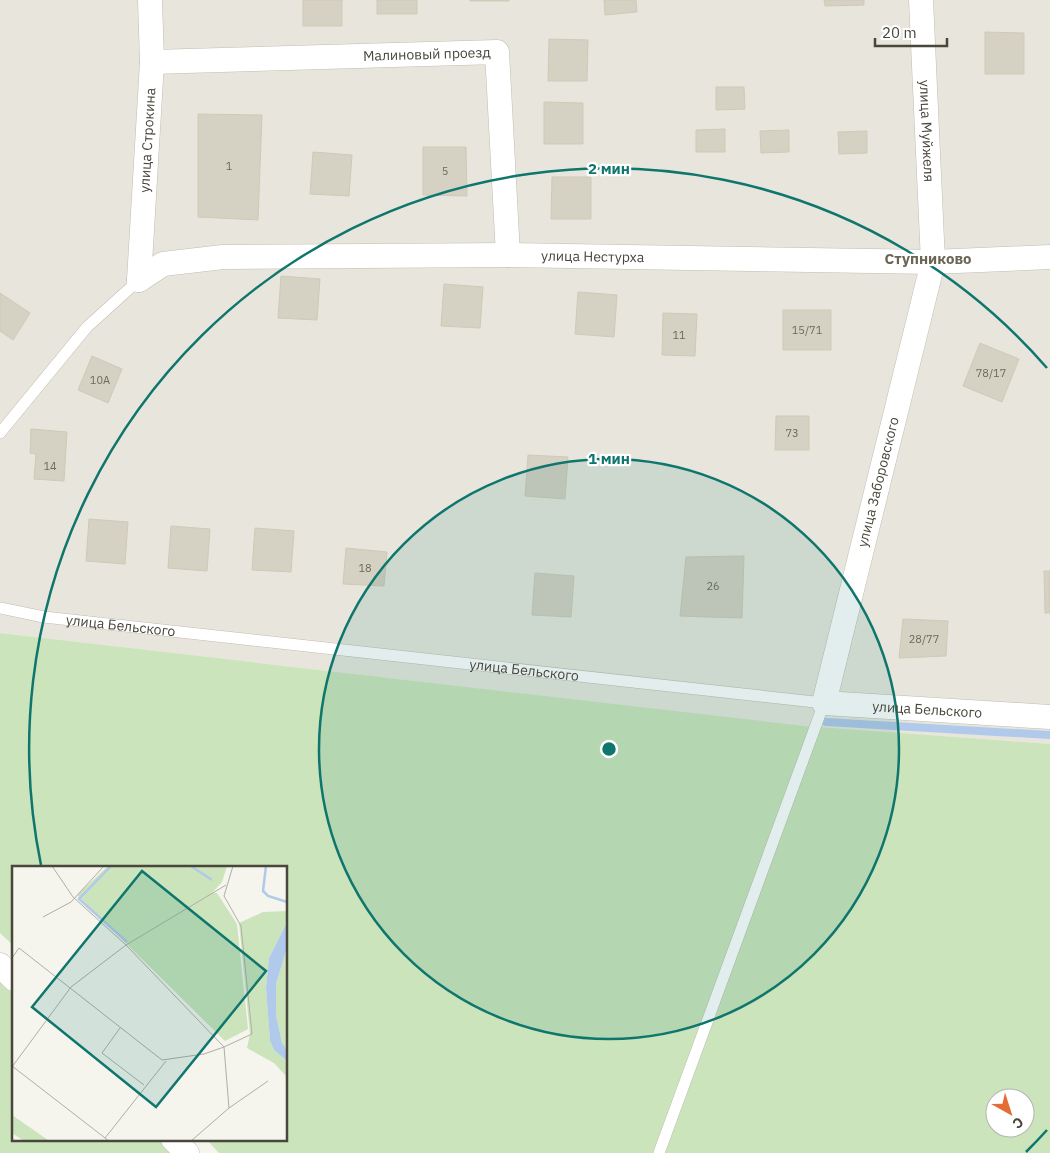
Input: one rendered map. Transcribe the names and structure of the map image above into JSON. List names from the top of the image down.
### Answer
{
  "streets": {
    "street": [
      "Малиновый проезд",
      "улица Муйжеля",
      "улица Строкина",
      "улица Нестурха",
      "улица Заборовского",
      "улица Бельского"
    ]
  },
  "crossings": [
    ["Малиновый проезд", "улица Строкина"],
    ["Малиновый проезд", "улица Нестурха"],
    ["улица Муйжеля", "улица Нестурха"],
    ["улица Муйжеля", "улица Заборовского"],
    ["улица Строкина", "улица Нестурха"],
    ["улица Нестурха", "улица Заборовского"],
    ["улица Заборовского", "улица Бельского"]
  ],
  "districts": ["Ступниково"],
  "house_numbers": [
    "1",
    "5",
    "15/71",
    "11",
    "78/17",
    "10А",
    "73",
    "14",
    "18",
    "26",
    "28/77"
  ],
  "scale_bar": "20 m",
  "north": "bottom right",
  "rings": ["2 мин", "1 мин"]
}
